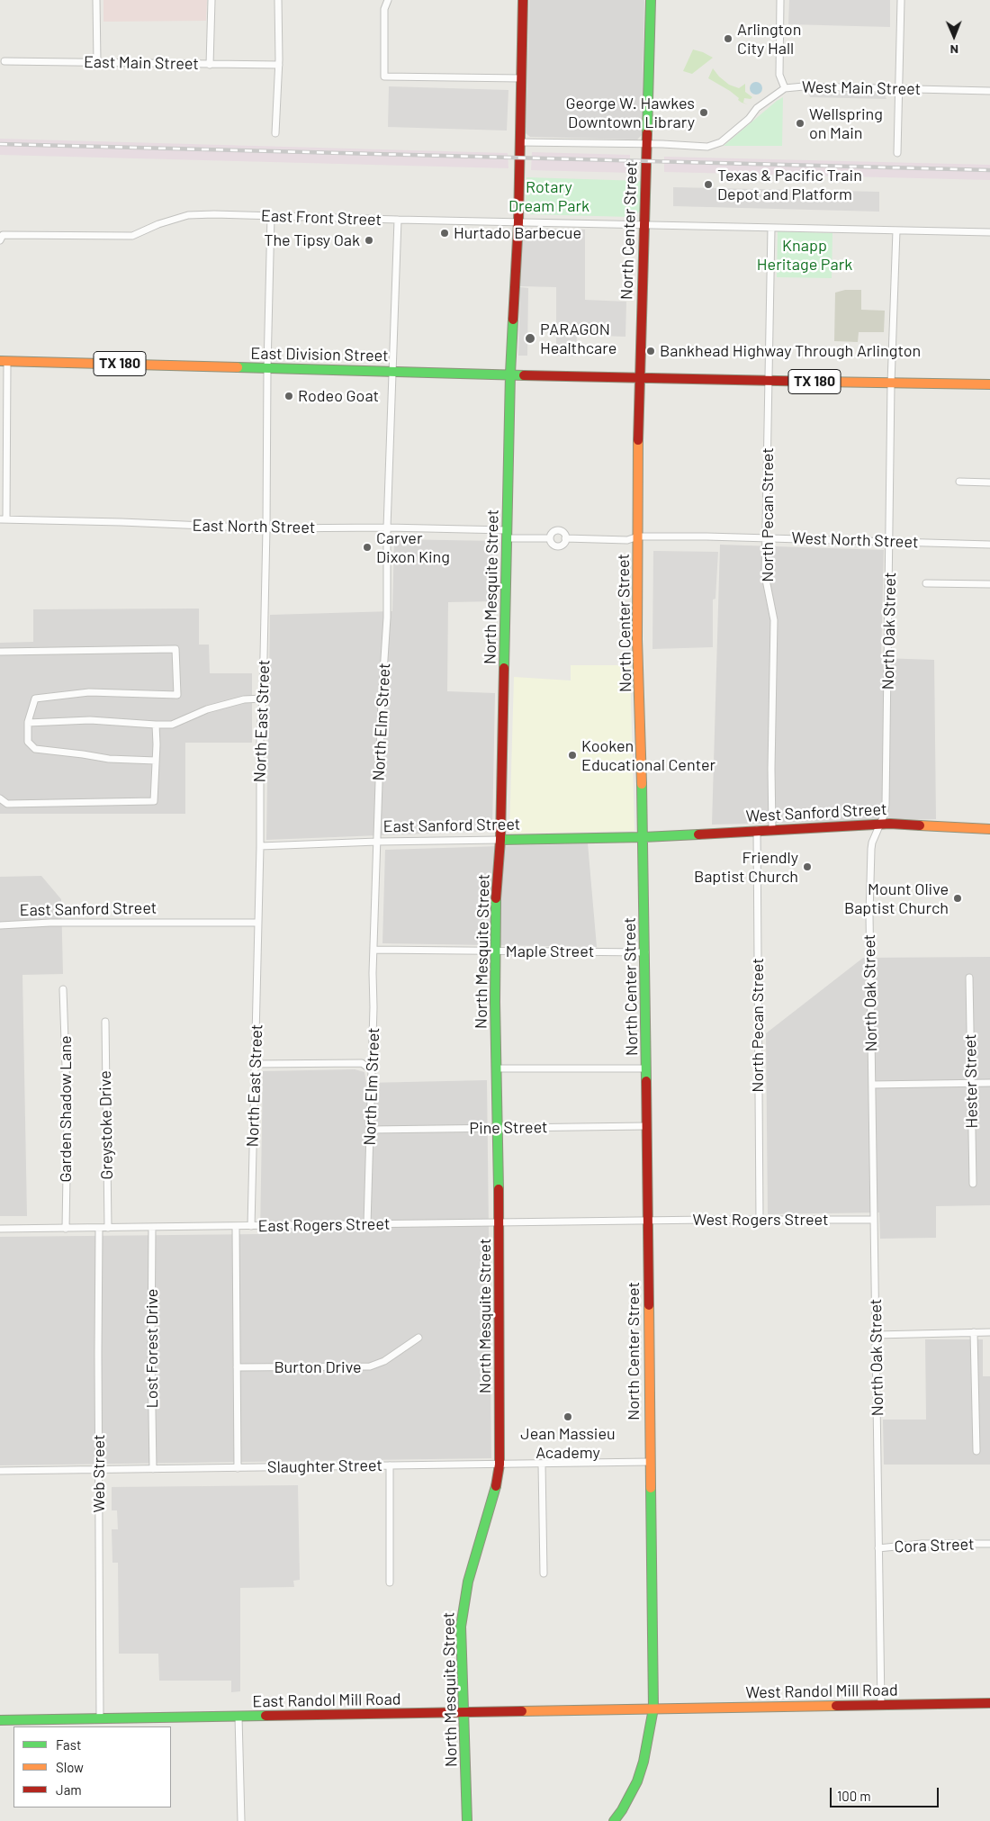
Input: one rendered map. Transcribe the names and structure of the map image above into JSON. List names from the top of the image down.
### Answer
{
  "streets": {
    "main road": [
      "North Center Street",
      "East Division Street",
      "TX 180",
      "North Mesquite Street",
      "West Sanford Street",
      "East Sanford Street",
      "West Randol Mill Road",
      "East Randol Mill Road"
    ],
    "street": [
      "East Main Street",
      "West Main Street",
      "East Front Street",
      "North Pecan Street",
      "East North Street",
      "West North Street",
      "North Oak Street",
      "North East Street",
      "North Elm Street",
      "Maple Street",
      "Hester Street",
      "Garden Shadow Lane",
      "Greystoke Drive",
      "Pine Street",
      "West Rogers Street",
      "East Rogers Street",
      "Lost Forest Drive",
      "Burton Drive",
      "Slaughter Street",
      "Web Street",
      "Cora Street"
    ]
  },
  "crossings": [
    ["West Main Street", "North Center Street"],
    ["East Front Street", "North Center Street"],
    ["East Front Street", "North Pecan Street"],
    ["East Front Street", "North Mesquite Street"],
    ["East Front Street", "North Oak Street"],
    ["East Front Street", "North East Street"],
    ["East Front Street", "North Elm Street"],
    ["North Center Street", "East Division Street"],
    ["North Center Street", "TX 180"],
    ["North Center Street", "West North Street"],
    ["North Center Street", "West Sanford Street"],
    ["North Center Street", "East Sanford Street"],
    ["North Center Street", "Maple Street"],
    ["North Center Street", "Pine Street"],
    ["North Center Street", "West Rogers Street"],
    ["North Center Street", "East Rogers Street"],
    ["North Center Street", "Slaughter Street"],
    ["North Center Street", "West Randol Mill Road"],
    ["North Center Street", "East Randol Mill Road"],
    ["East Division Street", "TX 180"],
    ["East Division Street", "North Mesquite Street"],
    ["East Division Street", "North East Street"],
    ["East Division Street", "North Elm Street"],
    ["TX 180", "North Pecan Street"],
    ["TX 180", "North Oak Street"],
    ["North Pecan Street", "West North Street"],
    ["North Pecan Street", "West Sanford Street"],
    ["North Pecan Street", "West Rogers Street"],
    ["East North Street", "North Mesquite Street"],
    ["East North Street", "North East Street"],
    ["East North Street", "North Elm Street"],
    ["West North Street", "North Oak Street"],
    ["North Mesquite Street", "East Sanford Street"],
    ["North Mesquite Street", "Maple Street"],
    ["North Mesquite Street", "Pine Street"],
    ["North Mesquite Street", "East Rogers Street"],
    ["North Mesquite Street", "Slaughter Street"],
    ["North Mesquite Street", "East Randol Mill Road"],
    ["North Oak Street", "West Sanford Street"],
    ["North Oak Street", "West Rogers Street"],
    ["North Oak Street", "Cora Street"],
    ["North Oak Street", "West Randol Mill Road"],
    ["North East Street", "East Sanford Street"],
    ["North East Street", "East Rogers Street"],
    ["North Elm Street", "East Sanford Street"],
    ["North Elm Street", "Maple Street"],
    ["North Elm Street", "Pine Street"],
    ["North Elm Street", "East Rogers Street"],
    ["West Sanford Street", "East Sanford Street"],
    ["Garden Shadow Lane", "East Rogers Street"],
    ["Greystoke Drive", "East Rogers Street"],
    ["West Rogers Street", "East Rogers Street"],
    ["East Rogers Street", "Lost Forest Drive"],
    ["East Rogers Street", "Web Street"],
    ["Lost Forest Drive", "Slaughter Street"],
    ["Slaughter Street", "Web Street"],
    ["Web Street", "East Randol Mill Road"],
    ["West Randol Mill Road", "East Randol Mill Road"]
  ],
  "parks": ["Rotary Dream Park", "Knapp Heritage Park"],
  "places": [
    "Arlington City Hall",
    "George W. Hawkes Downtown Library",
    "Wellspring on Main",
    "Texas & Pacific Train Depot and Platform",
    "Hurtado Barbecue",
    "The Tipsy Oak",
    "PARAGON Healthcare",
    "Bankhead Highway Through Arlington",
    "Rodeo Goat",
    "Carver Dixon King",
    "Kooken Educational Center",
    "Friendly Baptist Church",
    "Mount Olive Baptist Church",
    "Jean Massieu Academy"
  ],
  "legend": ["Fast", "Slow", "Jam"],
  "scale_bar": "100 m",
  "north": "bottom"
}
